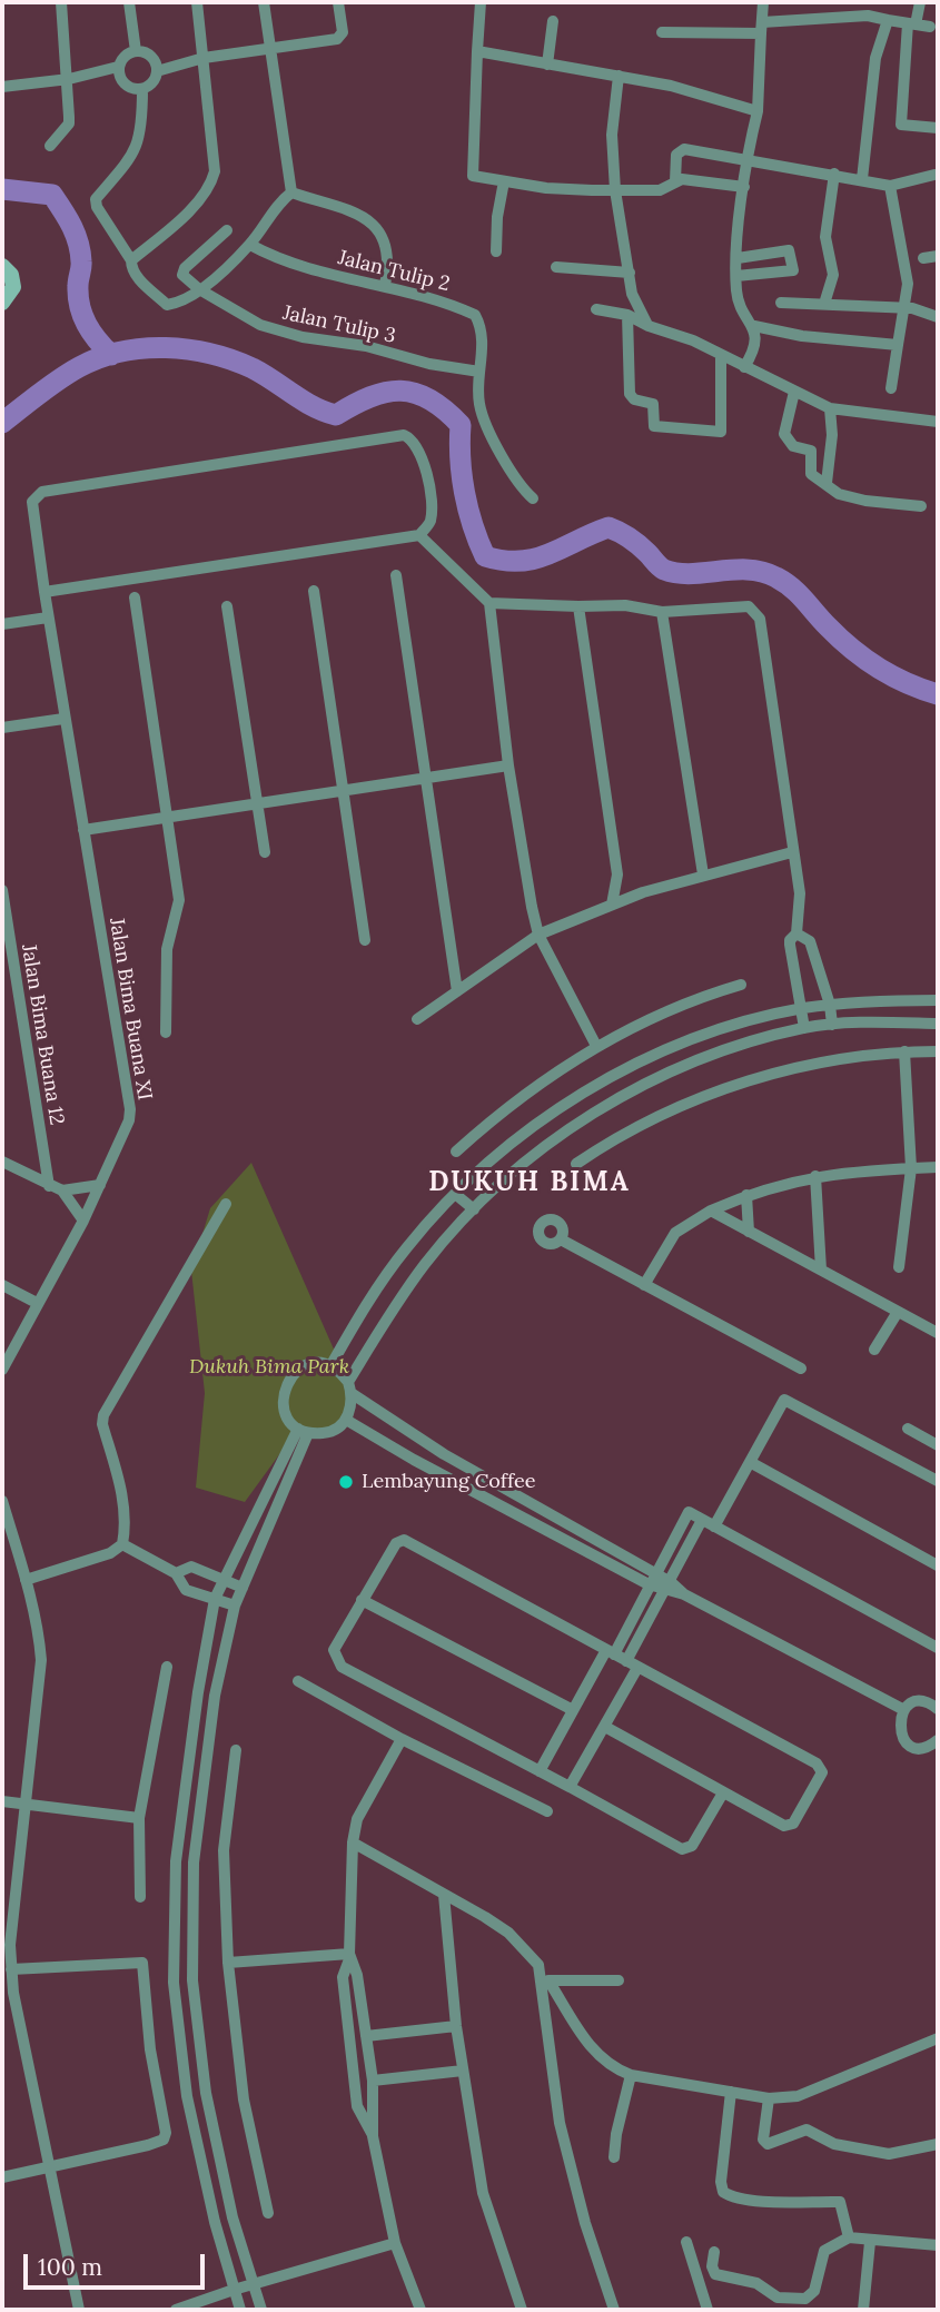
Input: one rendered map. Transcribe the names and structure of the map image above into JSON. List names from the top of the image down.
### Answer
{
  "streets": {
    "street": [
      "Jalan Tulip 2",
      "Jalan Tulip 3",
      "Jalan Bima Buana XI",
      "Jalan Bima Buana 12"
    ]
  },
  "crossings": [
    ["Jalan Tulip 2", "Jalan Tulip 3"]
  ],
  "districts": ["DUKUH BIMA"],
  "parks": ["Dukuh Bima Park"],
  "places": ["Lembayung Coffee"],
  "scale_bar": "100 m"
}
